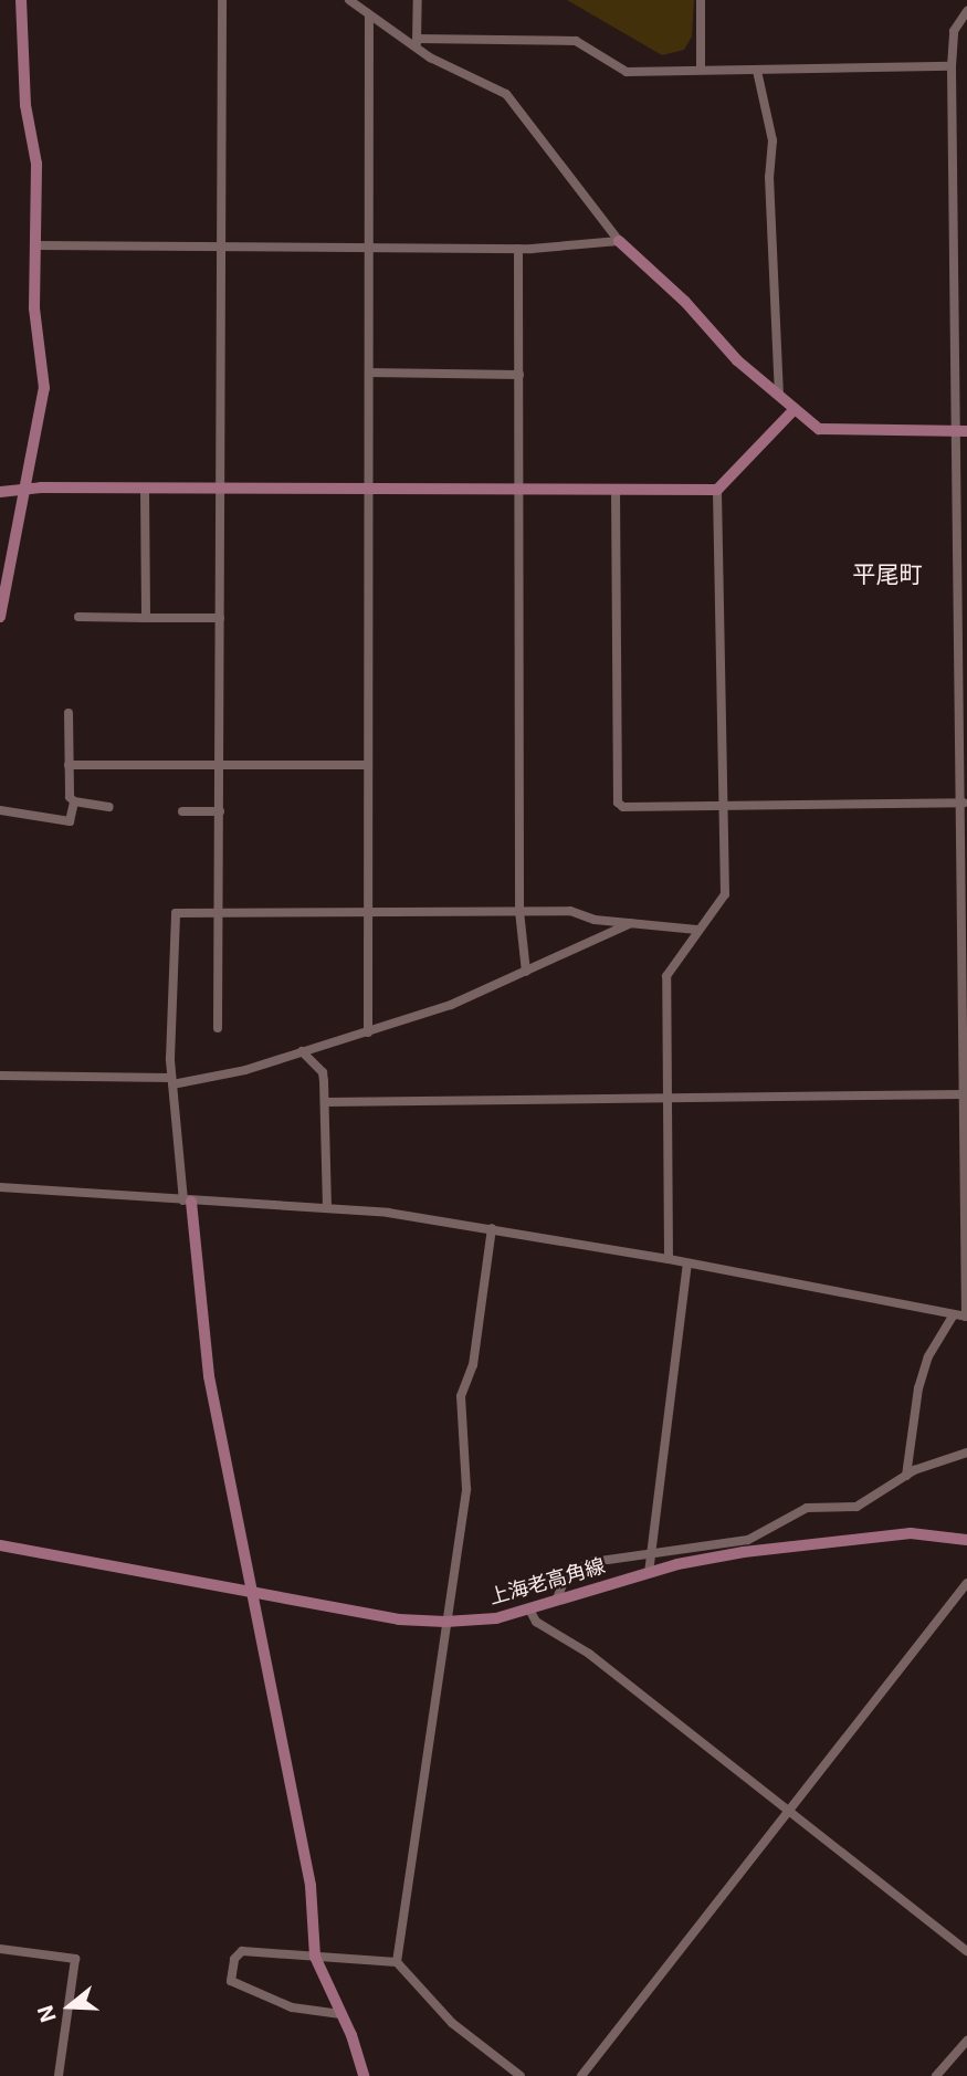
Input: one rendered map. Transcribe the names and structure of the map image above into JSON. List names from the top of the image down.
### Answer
{
  "streets": {
    "street": ["上海老高角線"]
  },
  "districts": ["平尾町"],
  "north": "left"
}
